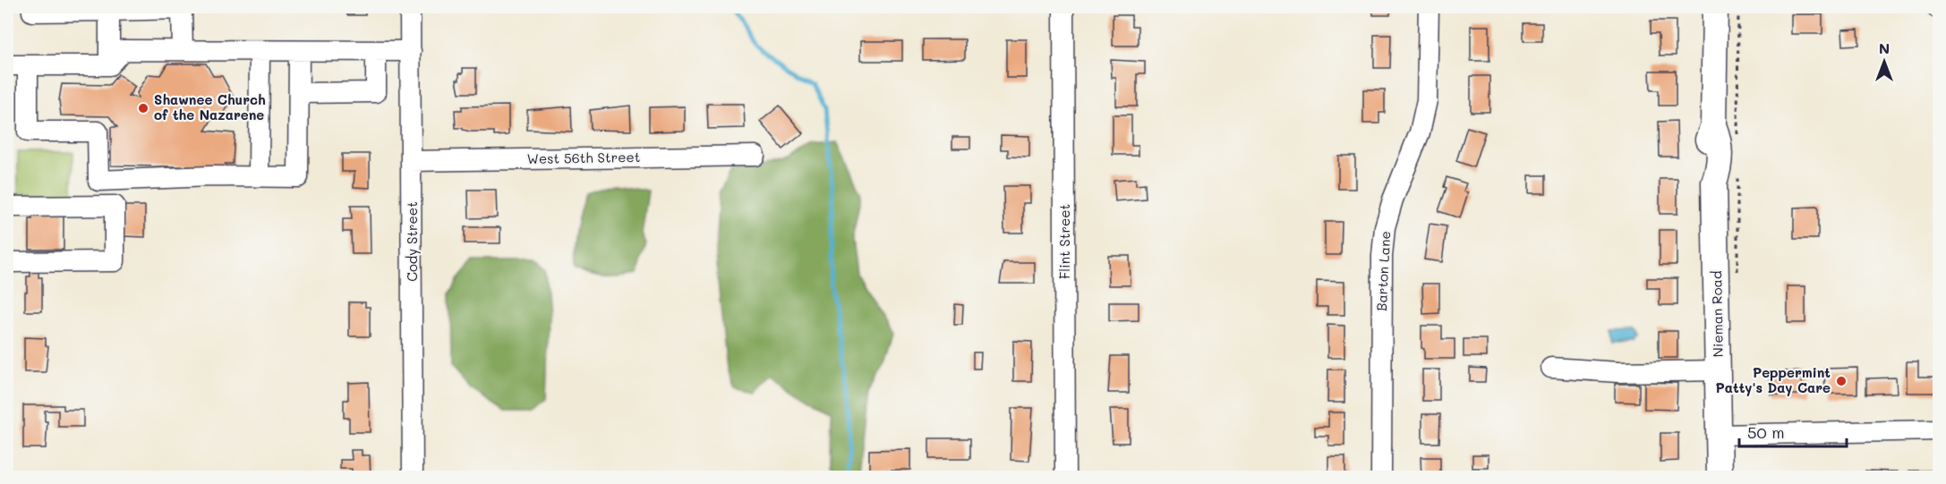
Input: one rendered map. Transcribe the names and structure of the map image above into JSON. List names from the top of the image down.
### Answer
{
  "streets": {
    "main road": ["Nieman Road"],
    "street": [
      "West 56th Street",
      "Cody Street",
      "Flint Street",
      "Barton Lane"
    ]
  },
  "crossings": [
    ["West 56th Street", "Cody Street"]
  ],
  "places": ["Shawnee Church of the Nazarene", "Peppermint Patty's Day Care"],
  "scale_bar": "50 m",
  "north": "top"
}
